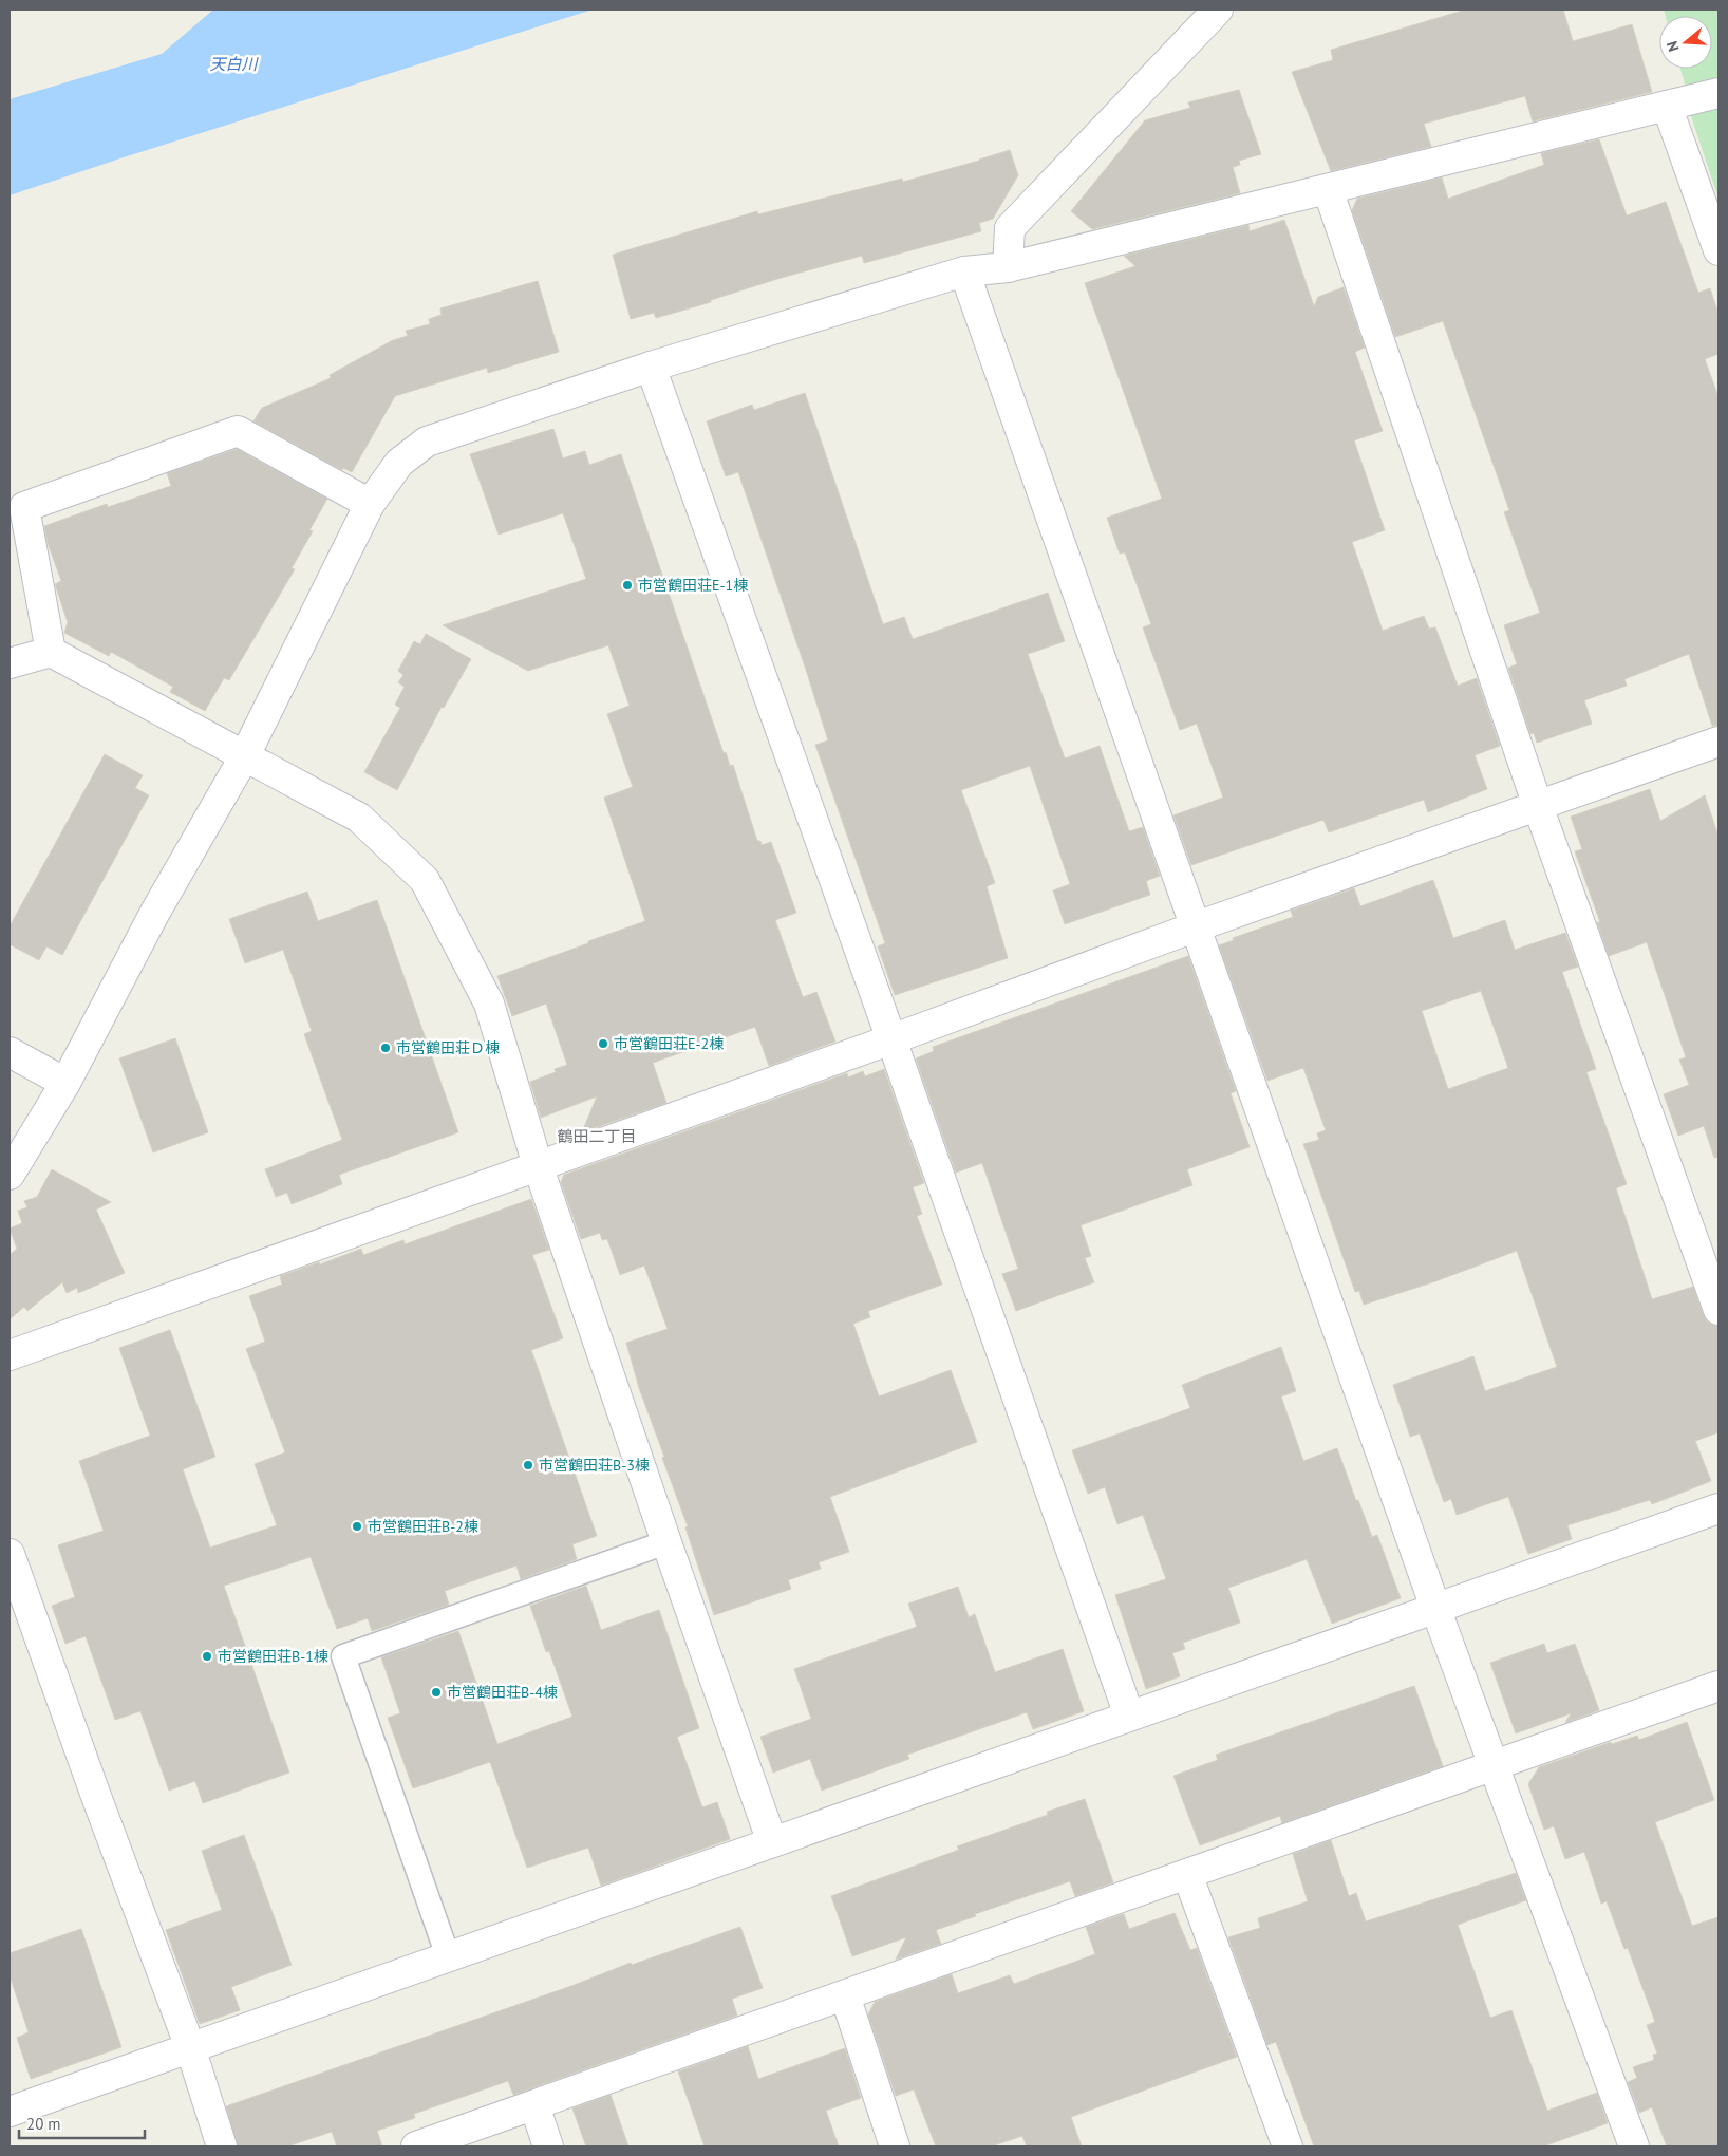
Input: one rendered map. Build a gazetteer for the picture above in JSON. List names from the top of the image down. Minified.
{"districts":["鶴田二丁目"],"water":["天白川"],"places":["市営鶴田荘E-1棟","市営鶴田荘E-2棟","市営鶴田荘Ｄ棟","市営鶴田荘B-3棟","市営鶴田荘B-2棟","市営鶴田荘B-1棟","市営鶴田荘B-4棟"],"scale_bar":"20 m","north":"left"}
